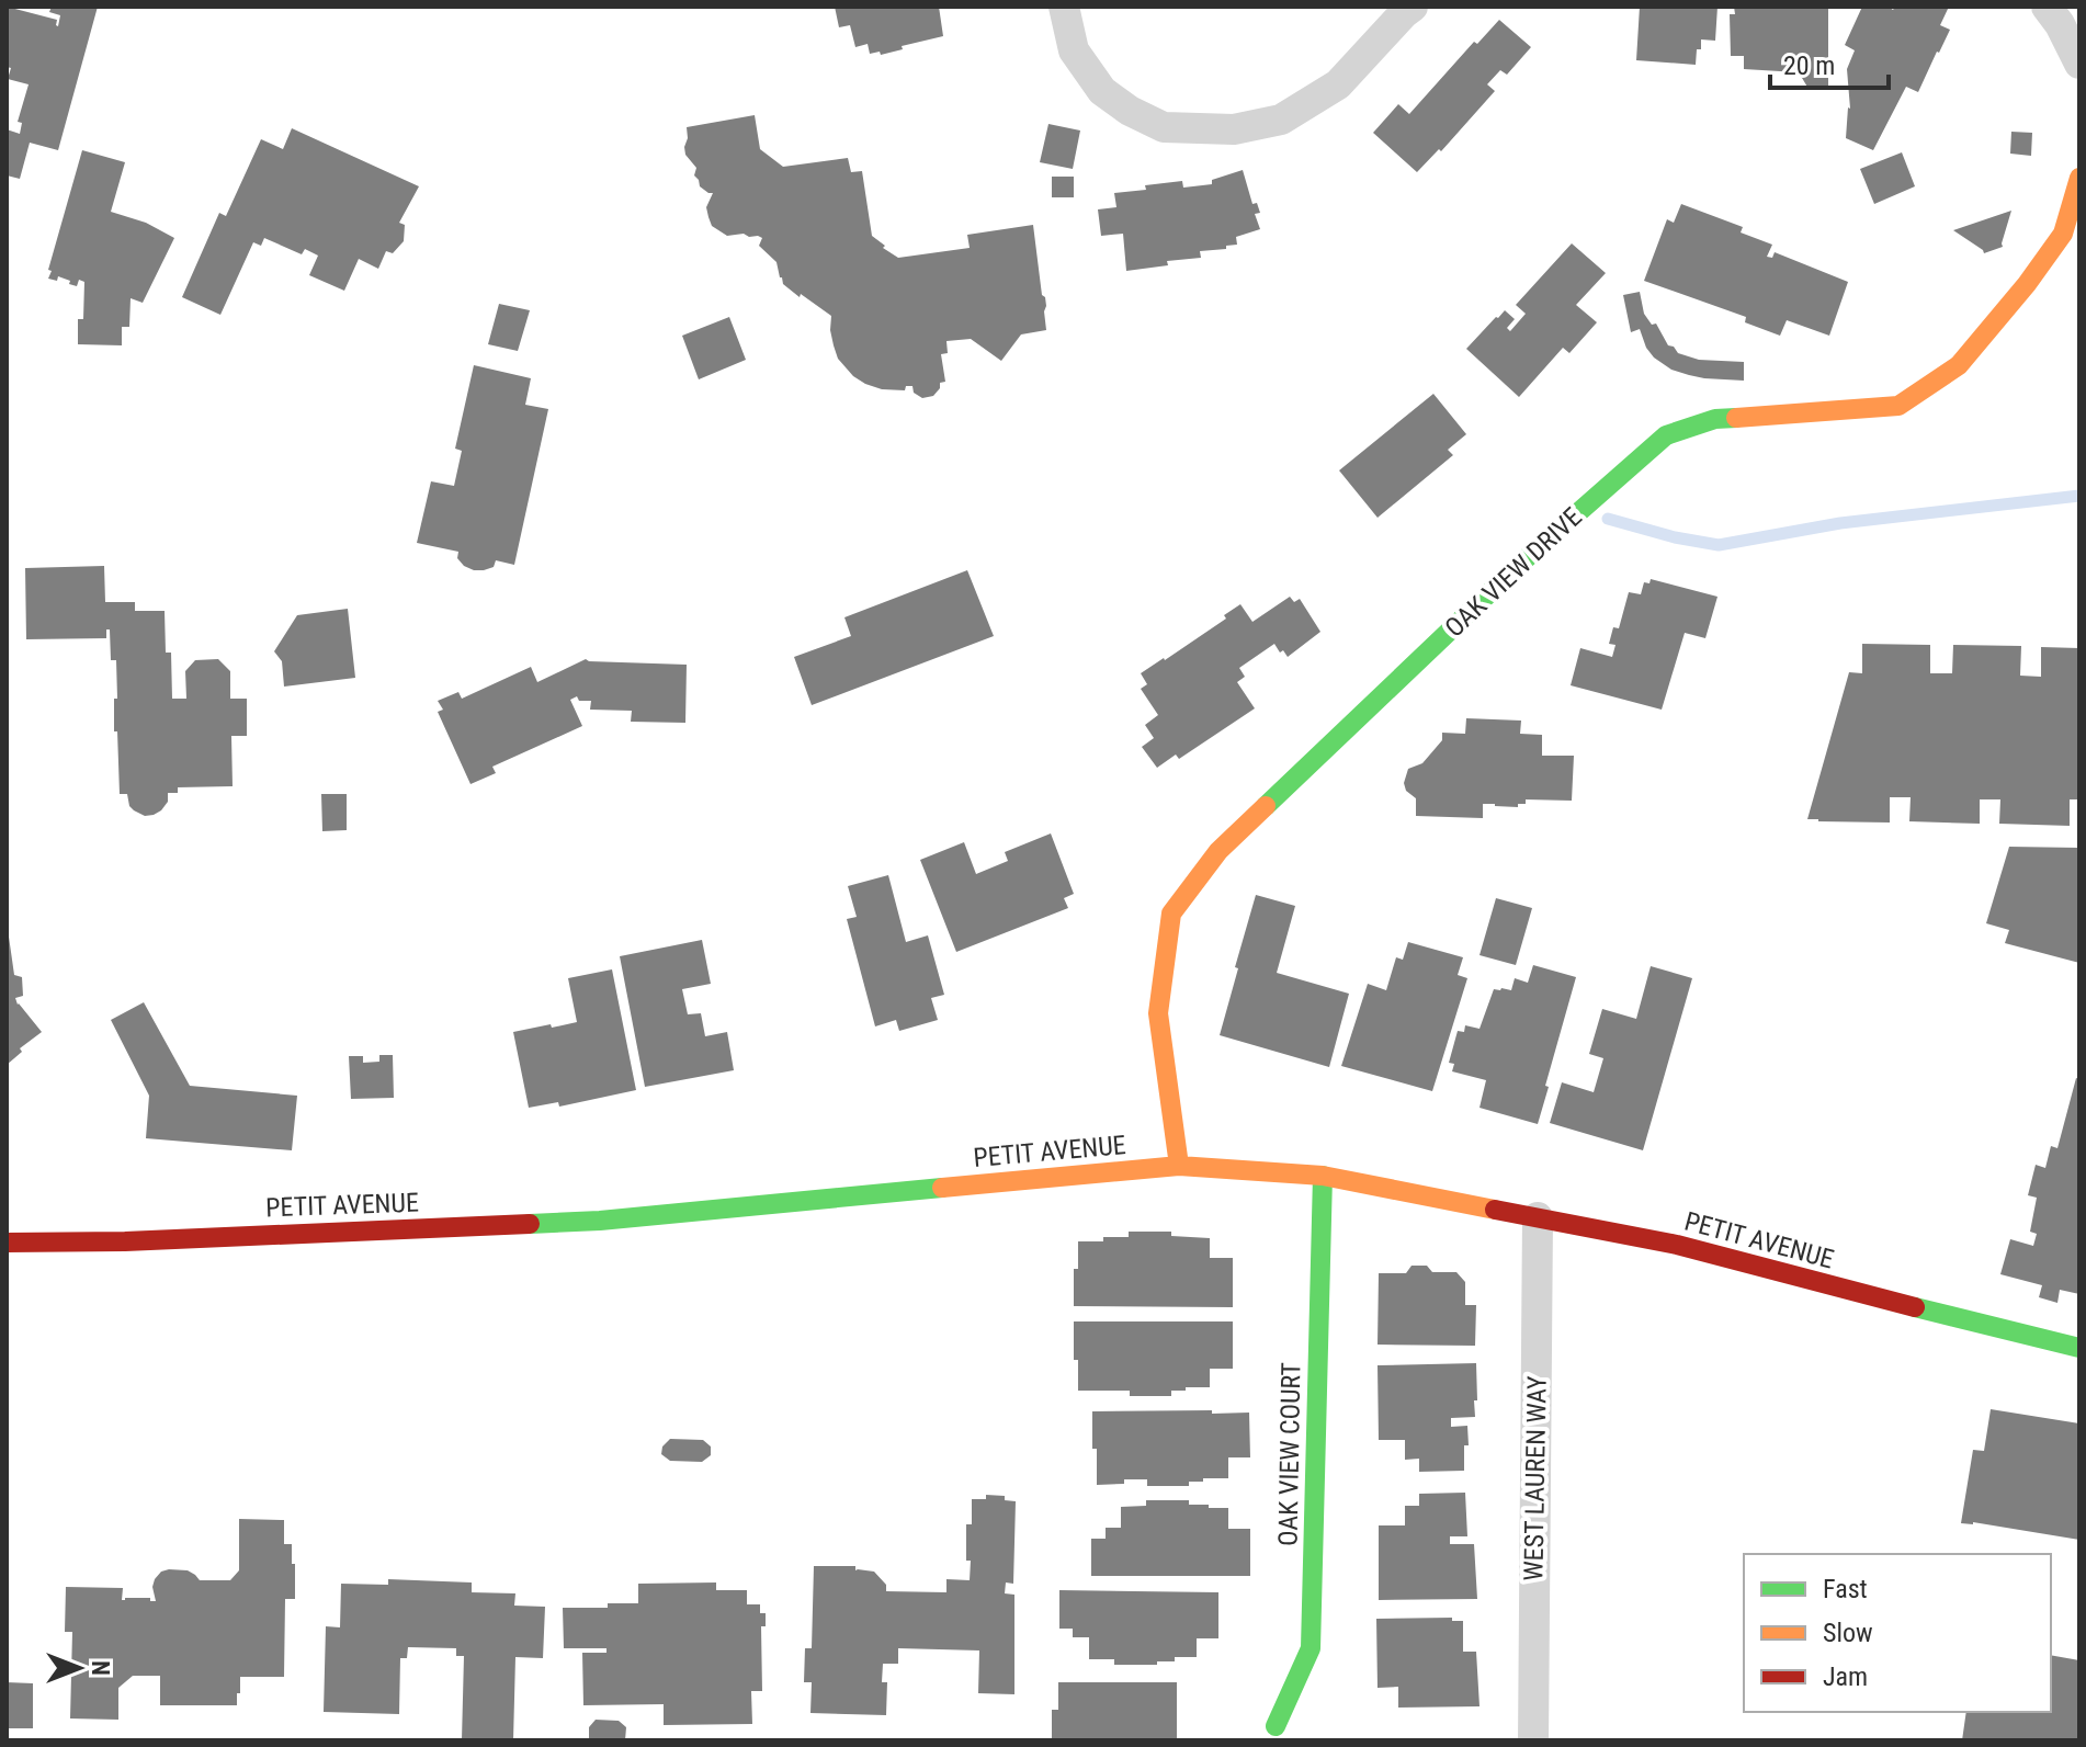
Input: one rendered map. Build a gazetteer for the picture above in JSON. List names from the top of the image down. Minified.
{"streets":{"street":["OAK VIEW DRIVE","PETIT AVENUE","OAK VIEW COURT","WEST LAUREN WAY"]},"crossings":[["OAK VIEW DRIVE","PETIT AVENUE"],["PETIT AVENUE","OAK VIEW COURT"],["PETIT AVENUE","WEST LAUREN WAY"]],"legend":["Fast","Slow","Jam"],"scale_bar":"20 m","north":"right"}
